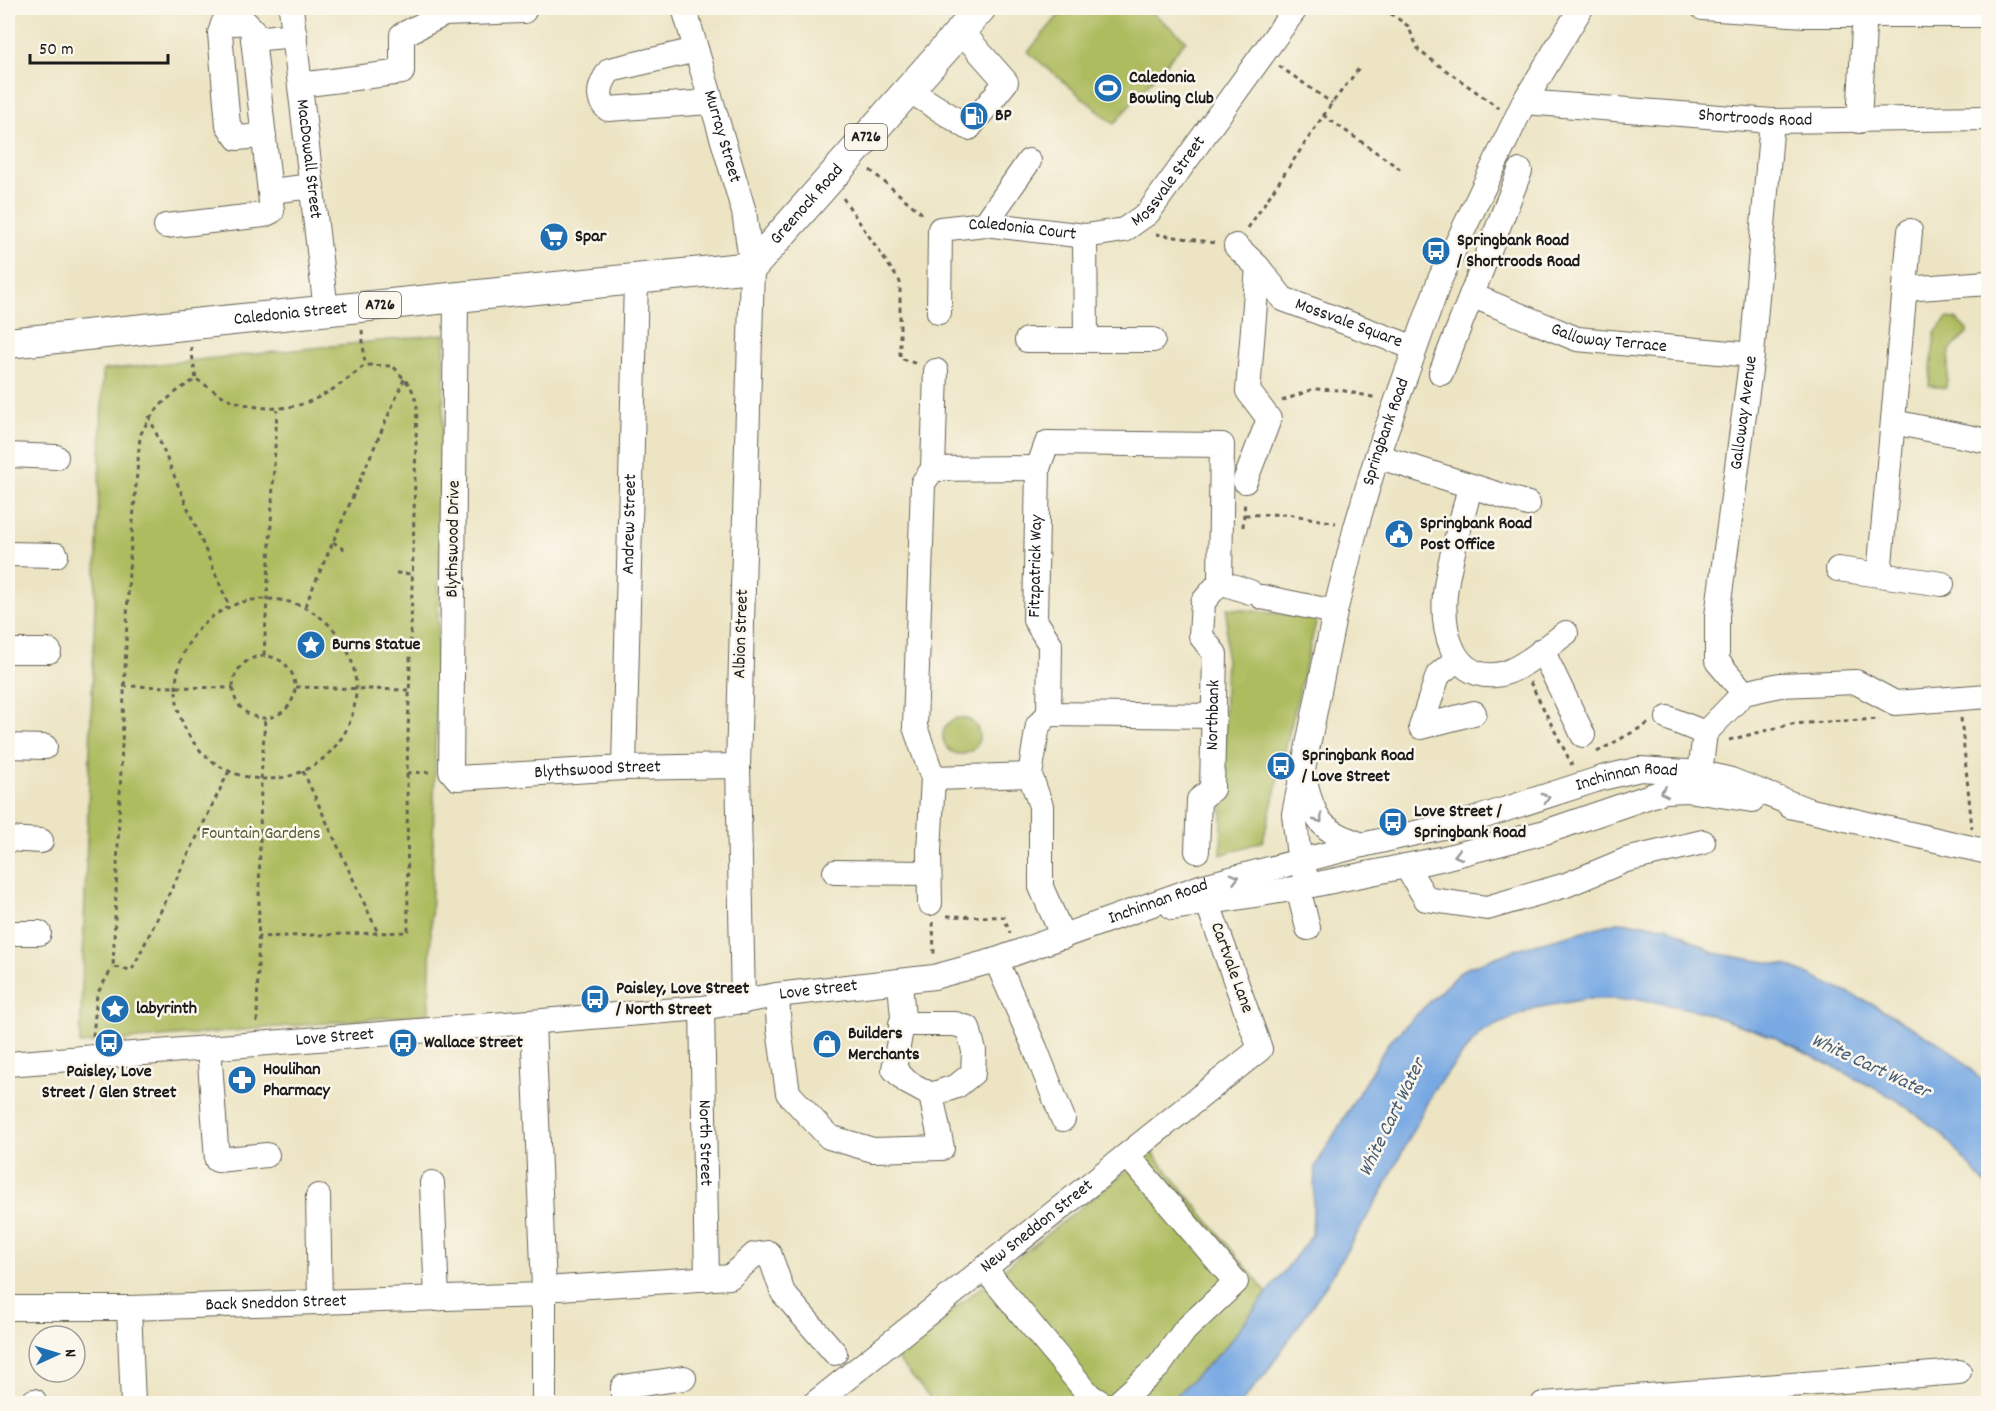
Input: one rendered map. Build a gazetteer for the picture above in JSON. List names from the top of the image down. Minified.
{"streets":{"main road":["A726","Greenock Road","Caledonia Street"],"street":["Shortroods Road","Murray Street","MacDowall Street","Mossvale Street","Caledonia Court","Mossvale Square","Galloway Terrace","Galloway Avenue","Springbank Road","Andrew Street","Blythswood Drive","Fitzpatrick Way","Albion Street","Northbank","Blythswood Street","Inchinnan Road","Cartvale Lane","Love Street","North Street","New Sneddon Street","Back Sneddon Street"]},"crossings":[["Shortroods Road","Galloway Avenue"],["Shortroods Road","Springbank Road"],["Murray Street","Greenock Road"],["Murray Street","Caledonia Street"],["Murray Street","Albion Street"],["MacDowall Street","Caledonia Street"],["Mossvale Street","Caledonia Court"],["Greenock Road","Caledonia Street"],["Greenock Road","Albion Street"],["Caledonia Street","Andrew Street"],["Caledonia Street","Blythswood Drive"],["Caledonia Street","Albion Street"],["Mossvale Square","Springbank Road"],["Galloway Terrace","Galloway Avenue"],["Springbank Road","Inchinnan Road"],["Andrew Street","Blythswood Street"],["Blythswood Drive","Blythswood Street"],["Fitzpatrick Way","Love Street"],["Albion Street","Blythswood Street"],["Albion Street","Love Street"],["Inchinnan Road","Cartvale Lane"],["Inchinnan Road","Love Street"],["Cartvale Lane","New Sneddon Street"],["Love Street","North Street"],["North Street","Back Sneddon Street"]],"water":["White Cart Water"],"parks":["Fountain Gardens"],"places":{"sports":["Caledonia Bowling Club"],"fuel station":["BP"],"supermarket":["Spar"],"bus stop":["Springbank Road / Shortroods Road","Springbank Road / Love Street","Love Street / Springbank Road","Paisley, Love Street / North Street","Paisley, Love Street / Glen Street","Wallace Street"],"public building":["Springbank Road Post Office"],"place":["Burns Statue","labyrinth"],"shop":["Builders Merchants"],"pharmacy":["Houlihan Pharmacy"]},"scale_bar":"50 m","north":"right"}
